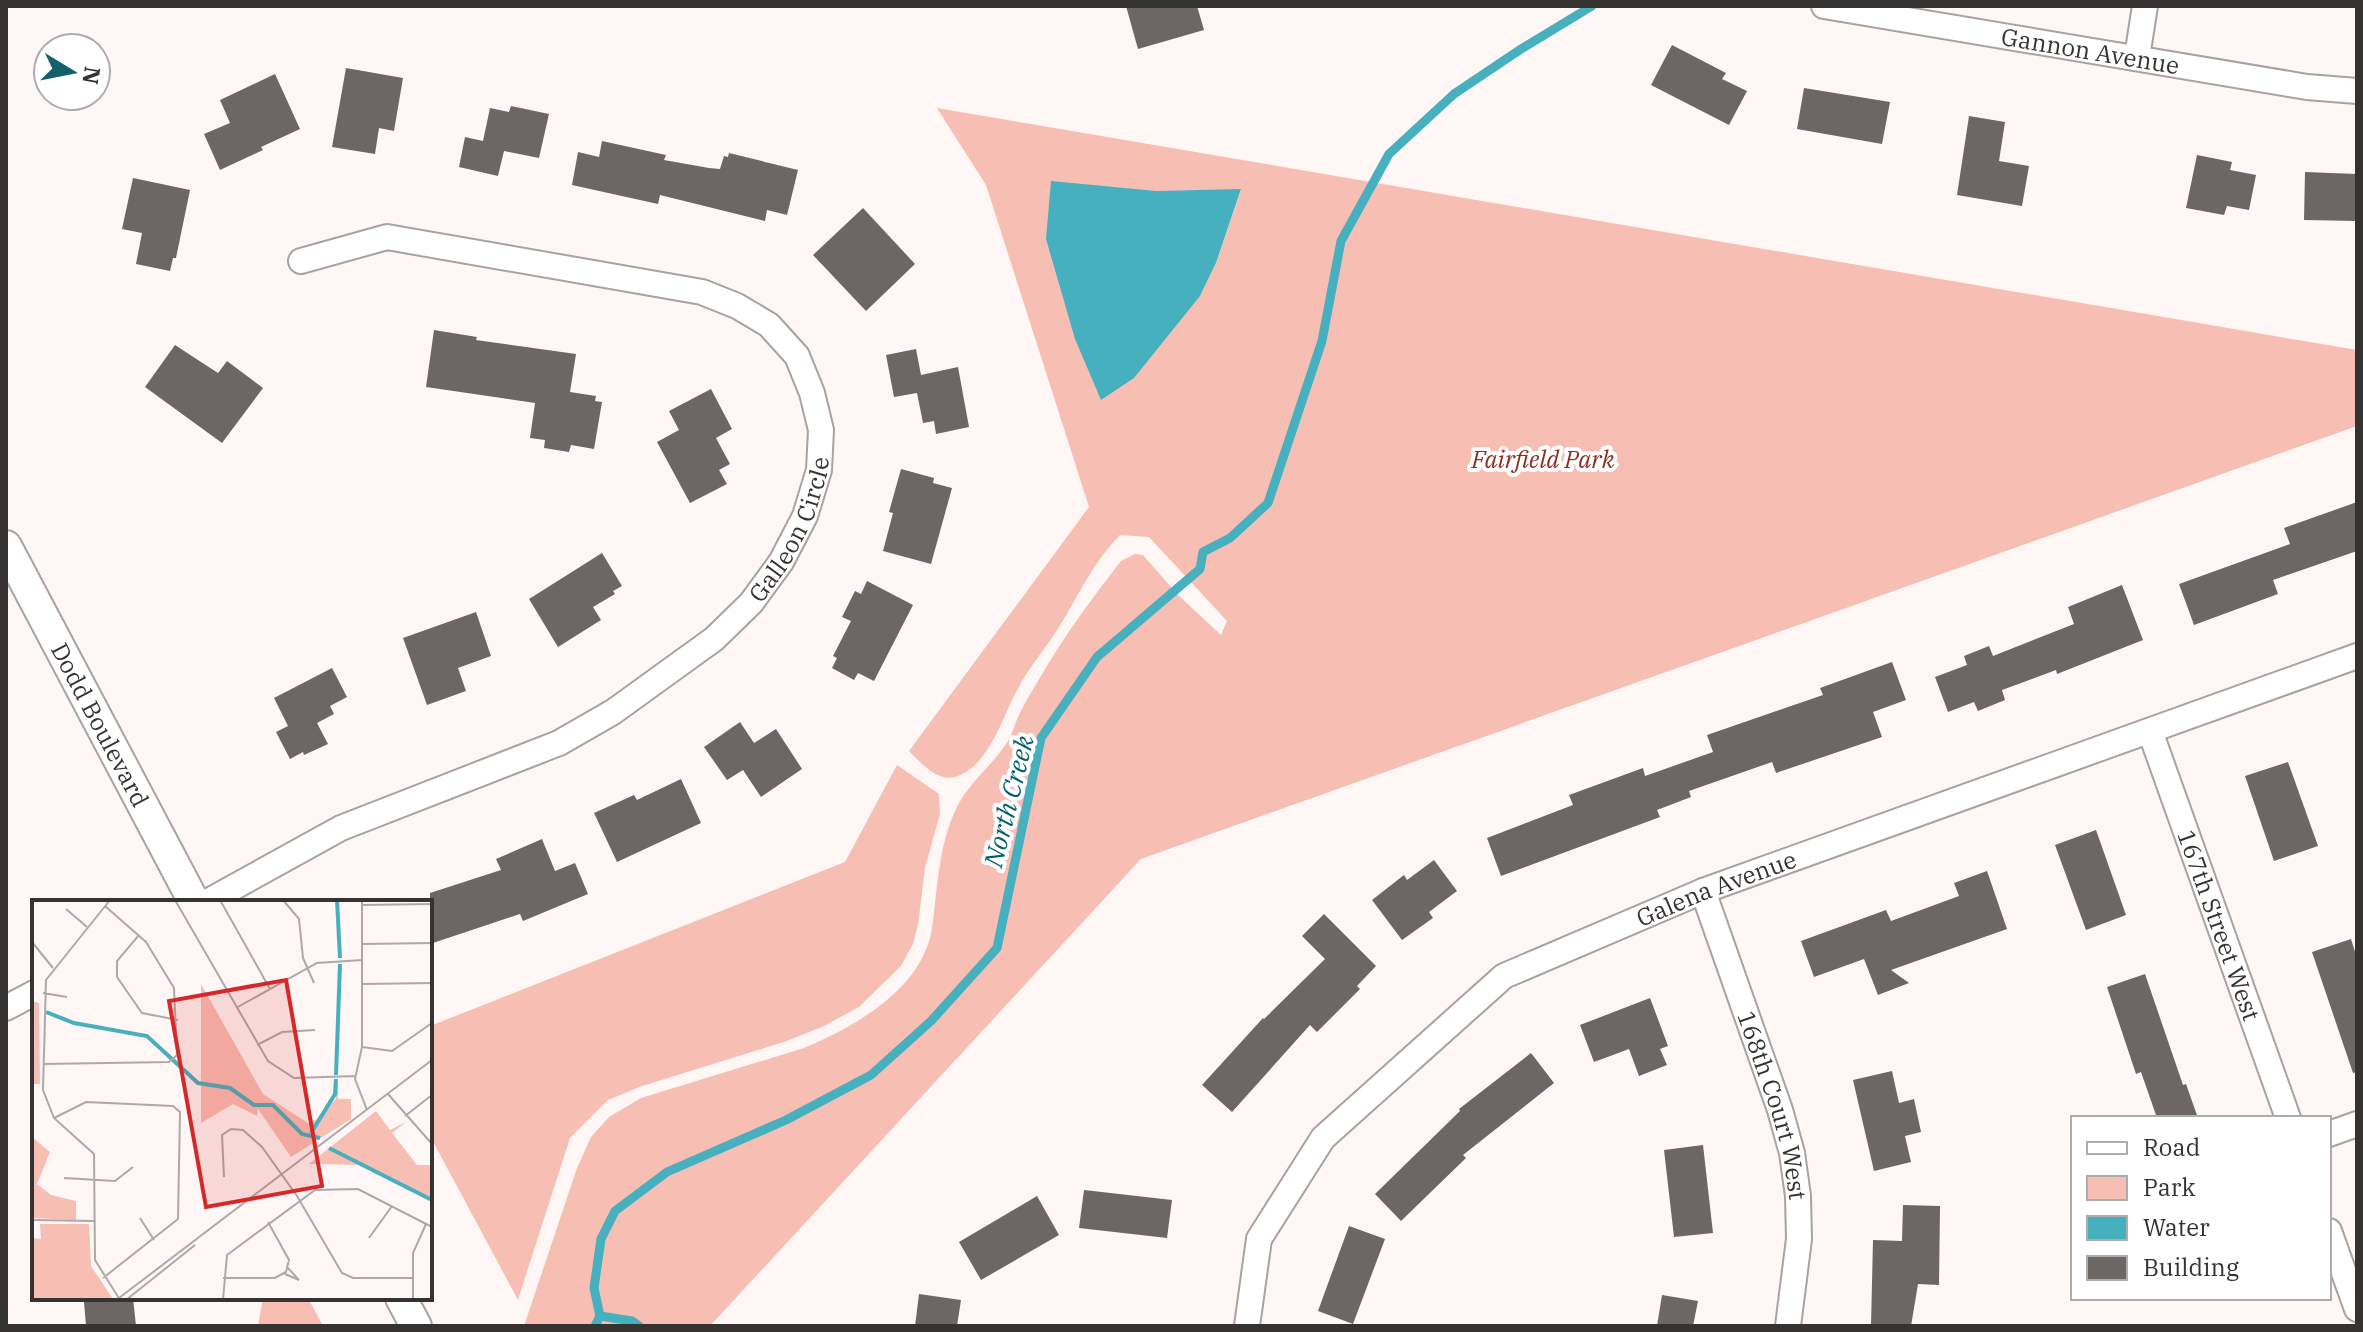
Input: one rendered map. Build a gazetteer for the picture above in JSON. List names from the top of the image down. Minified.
{"streets":{"street":["Gannon Avenue","Galleon Circle","Dodd Boulevard","Galena Avenue","167th Street West","168th Court West"]},"crossings":[["Galena Avenue","167th Street West"],["Galena Avenue","168th Court West"]],"water":["North Creek"],"parks":["Fairfield Park"],"legend":["Road","Park","Water","Building"],"north":"right"}
